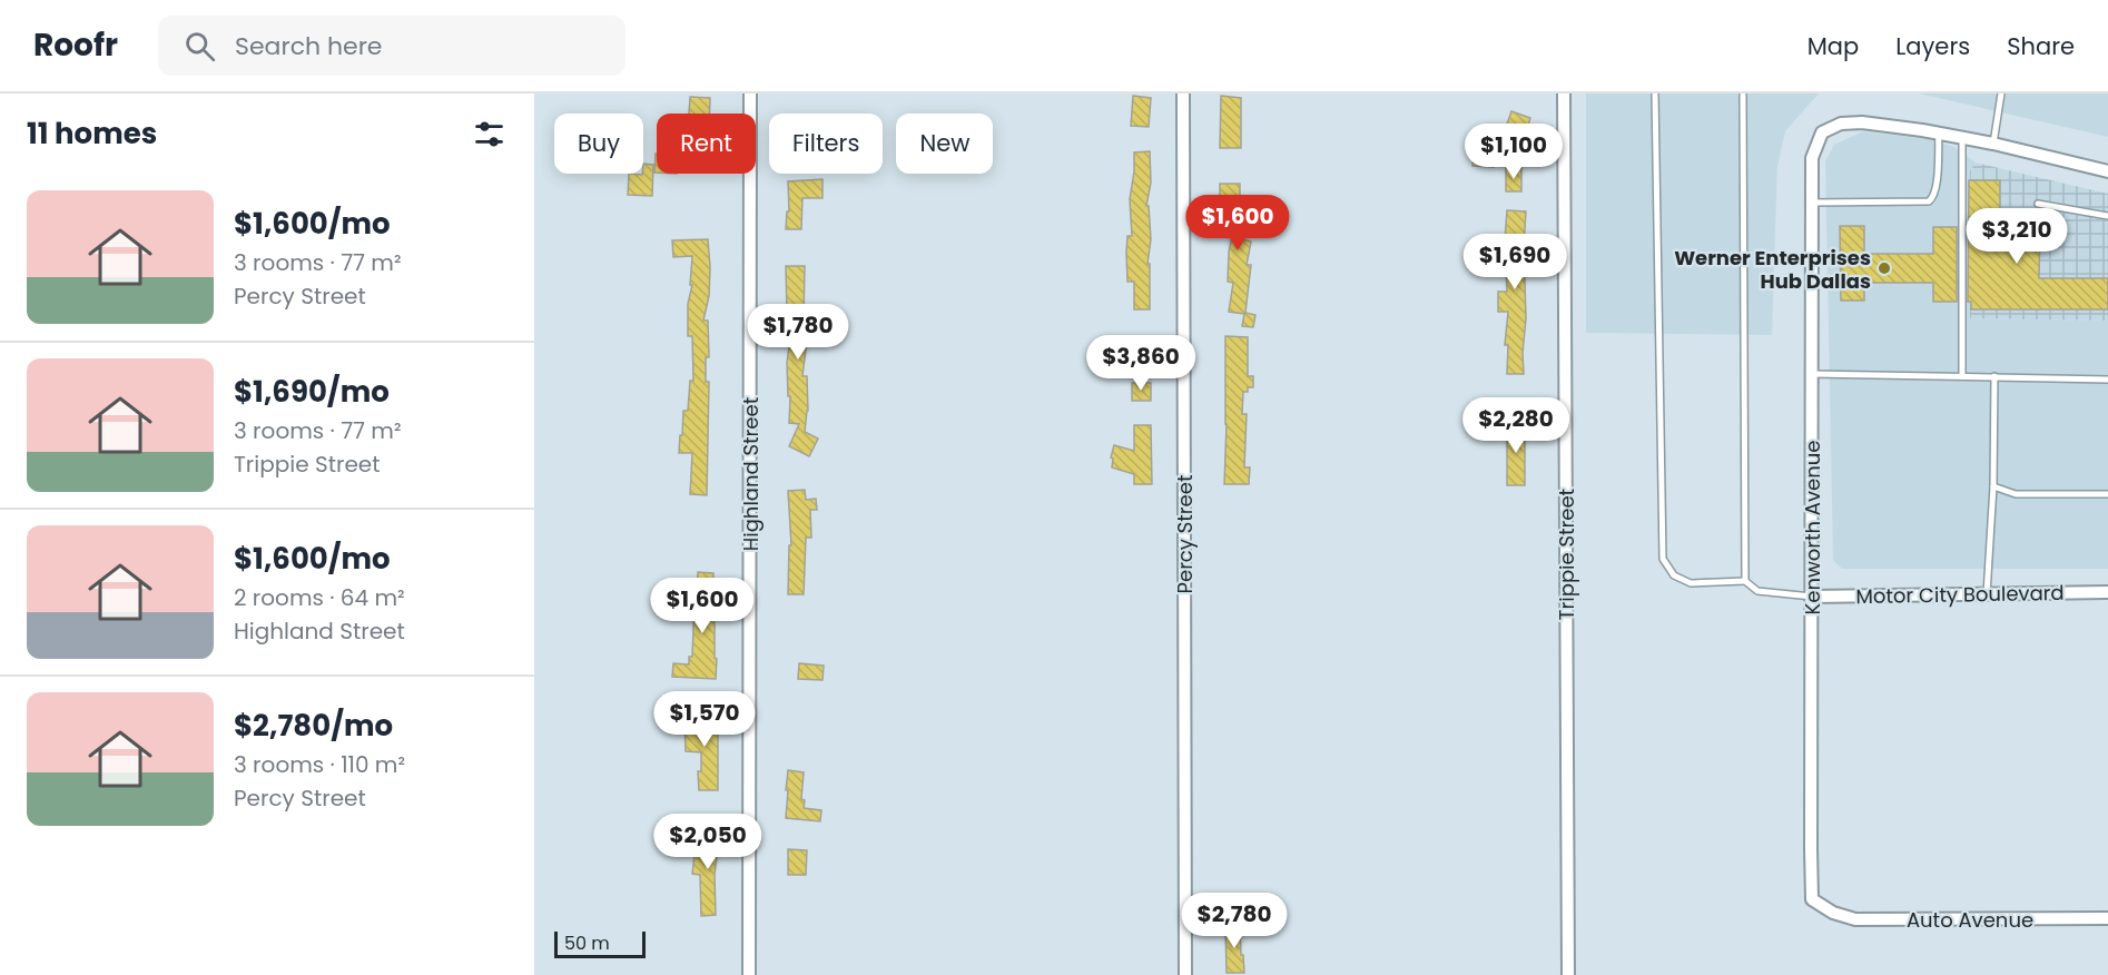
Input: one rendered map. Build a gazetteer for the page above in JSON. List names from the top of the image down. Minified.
{"streets":{"street":["Highland Street","Kenworth Avenue","Percy Street","Trippie Street","Motor City Boulevard","Auto Avenue"]},"crossings":[["Kenworth Avenue","Motor City Boulevard"],["Kenworth Avenue","Auto Avenue"]],"places":["Werner Enterprises Hub Dallas"],"scale_bar":"50 m","page":{"header":"Roofr","search":"Search here","nav":["Map","Layers","Share"],"heading":"11 homes","chip":["Buy","Rent","Filters","New"],"price":["$1,100","$1,600","$3,210","$1,690","$1,780","$3,860","$2,280","$1,600","$1,570","$2,050","$2,780"],"list":[{"name":"$1,600/mo","note":"3 rooms · 77 m² · Percy Street"},{"name":"$1,690/mo","note":"3 rooms · 77 m² · Trippie Street"},{"name":"$1,600/mo","note":"2 rooms · 64 m² · Highland Street"},{"name":"$2,780/mo","note":"3 rooms · 110 m² · Percy Street"}],"scale":"50 m"}}
